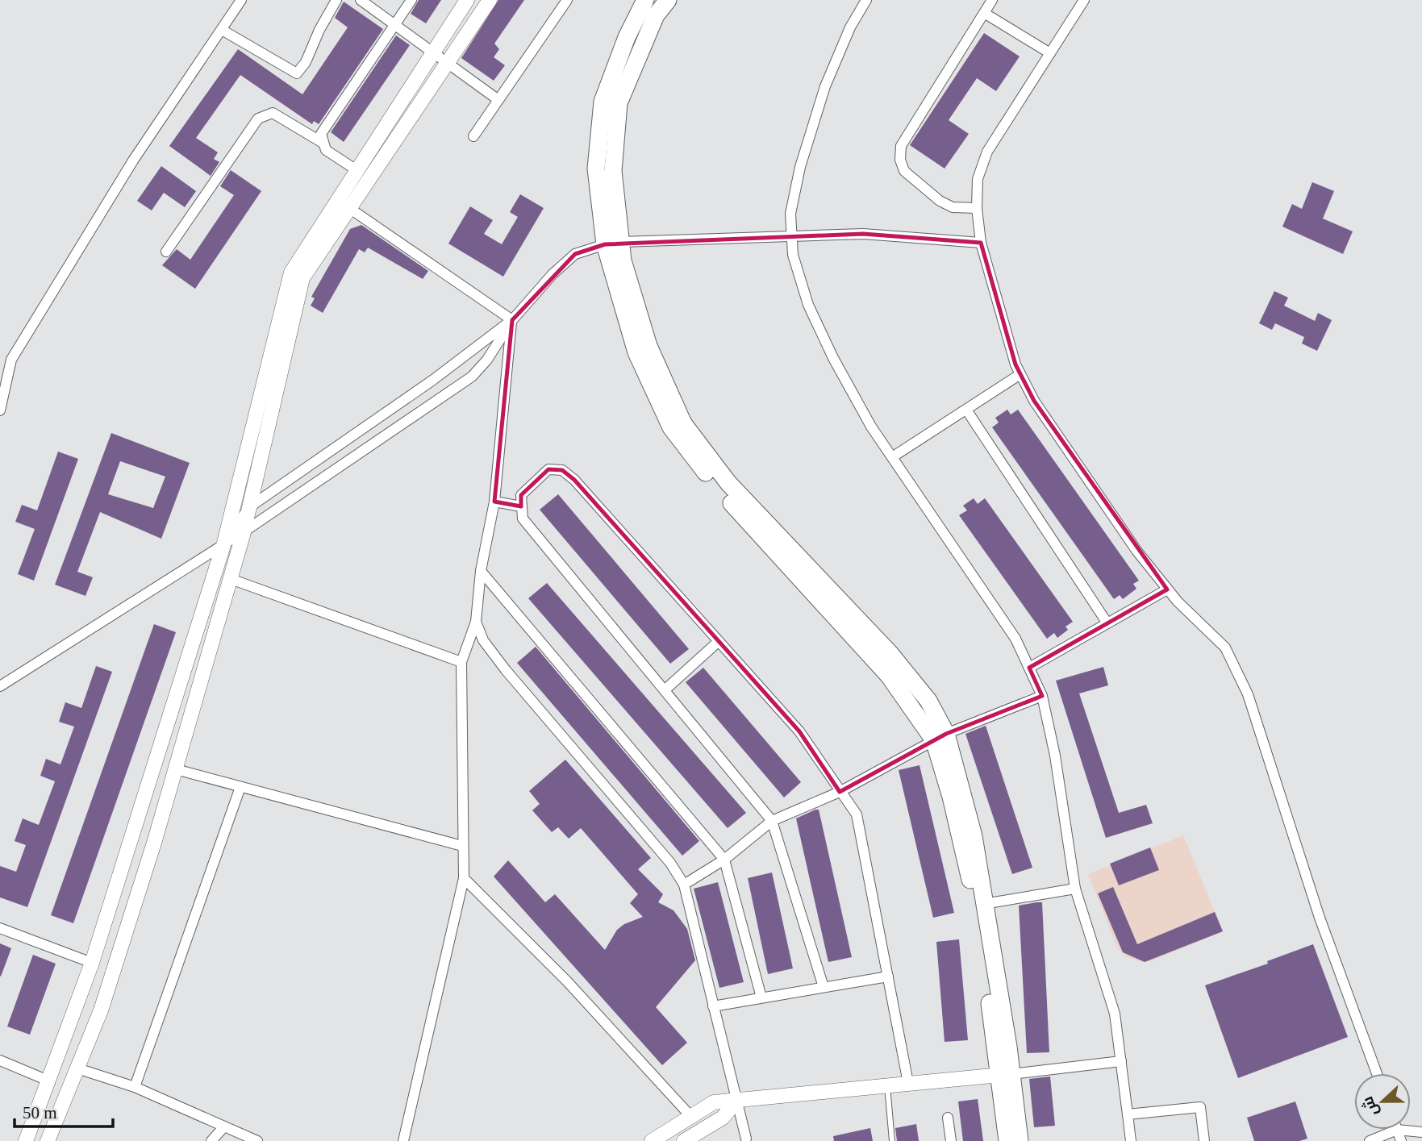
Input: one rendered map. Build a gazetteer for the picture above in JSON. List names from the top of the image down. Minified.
{"scale_bar":"50 m","north":"left"}
